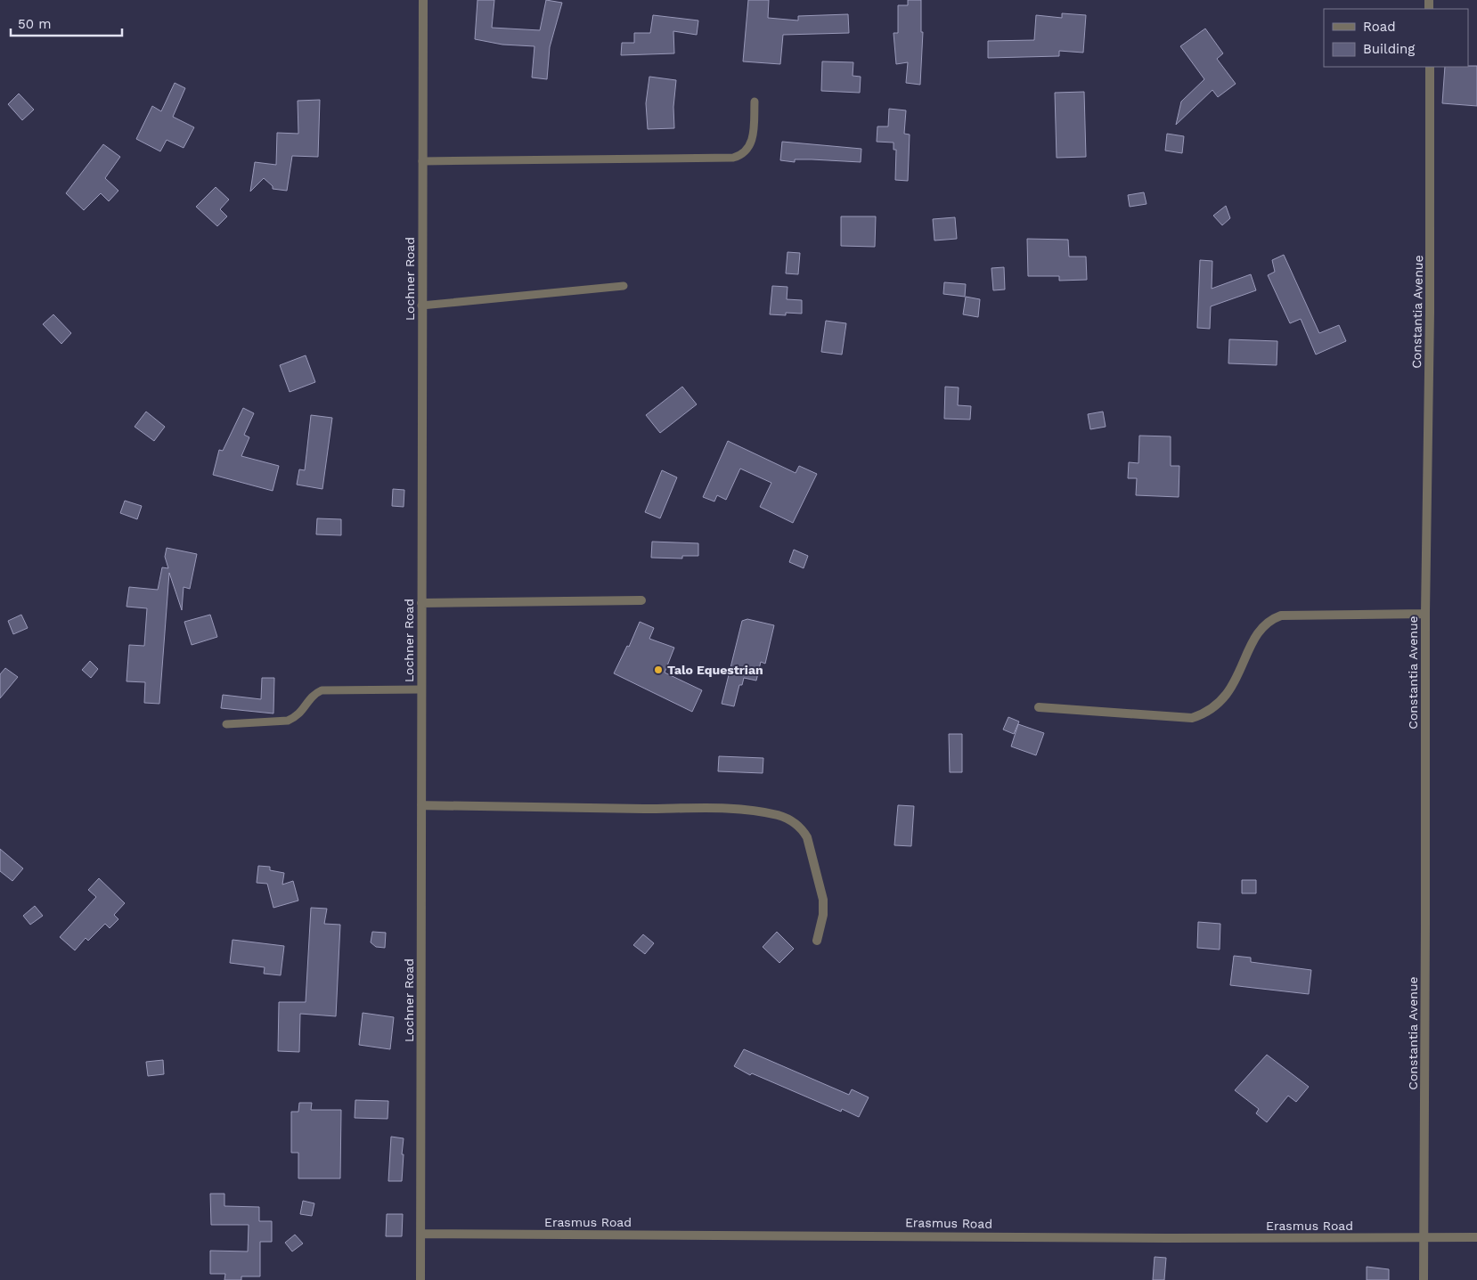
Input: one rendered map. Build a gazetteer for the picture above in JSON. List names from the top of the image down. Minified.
{"streets":{"street":["Lochner Road","Constantia Avenue","Erasmus Road"]},"crossings":[["Lochner Road","Erasmus Road"],["Constantia Avenue","Erasmus Road"]],"places":["Talo Equestrian"],"legend":["Road","Building"],"scale_bar":"50 m"}
